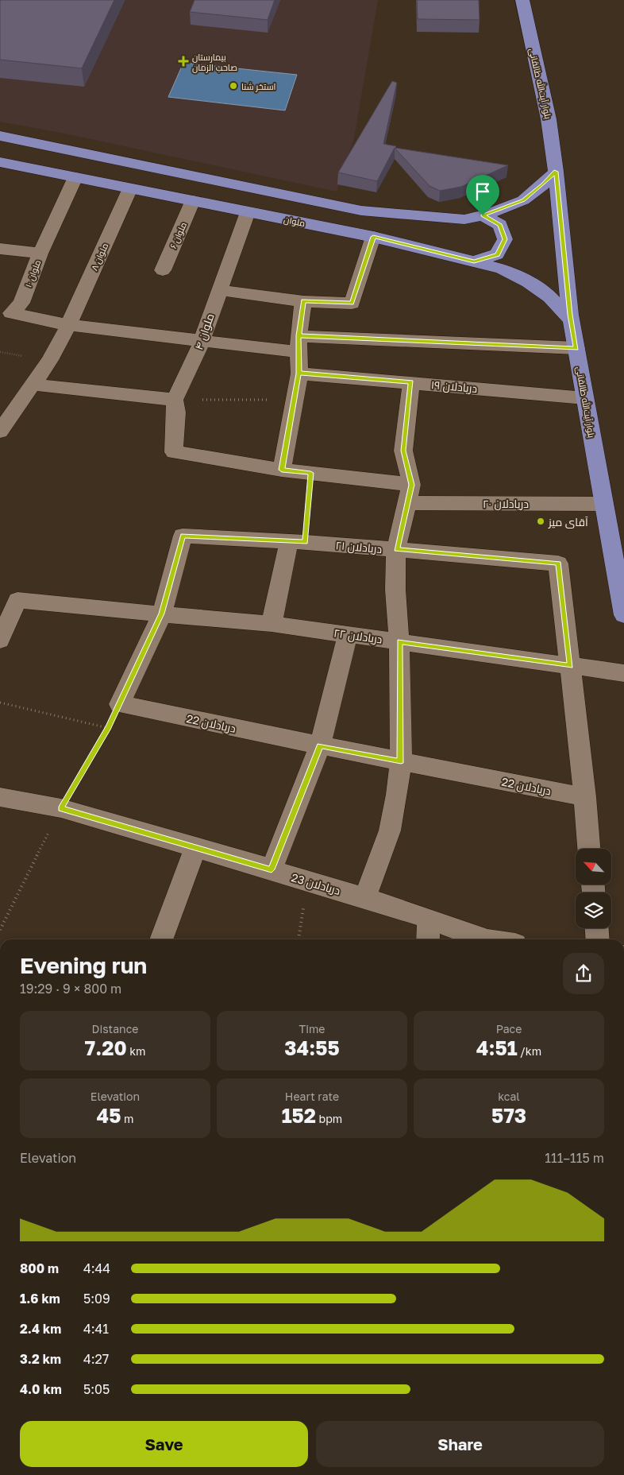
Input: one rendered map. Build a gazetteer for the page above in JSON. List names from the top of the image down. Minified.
{"streets":{"main road":["بلوار آیت‌الله طالقانی","ملوان"],"street":["ملوان ۶","ملوان ۸","ملوان ۱۰","ملوان ۴","دریادلان ۱۹","دریادلان ۲۰","دریادلان ۲۱","دریادلان ۲۲","دریادلان 22","دریادلان 23"]},"crossings":[["بلوار آیت‌الله طالقانی","ملوان"],["بلوار آیت‌الله طالقانی","دریادلان ۱۹"],["بلوار آیت‌الله طالقانی","دریادلان ۲۰"],["ملوان","ملوان ۶"],["ملوان","ملوان ۸"],["ملوان","ملوان ۱۰"],["ملوان","ملوان ۴"],["ملوان ۸","ملوان ۱۰"],["ملوان ۴","دریادلان ۲۰"],["دریادلان ۲۱","دریادلان ۲۲"]],"places":{"health":["بیمارستان صاحب الزمان"],"other":["استخر شنا","آقای میز"]},"north":"top left","page":{"heading":["Evening run","19:29 · 9 × 800 m"],"stats":[["Distance","7.20 km"],["Time","34:55"],["Pace","4:51 /km"],["Elevation","45 m"],["Heart rate","152 bpm"],["kcal","573"]],"chart":["Elevation","111–115 m"],"list":[{"name":"800 m","note":"4:44"},{"name":"1.6 km","note":"5:09"},{"name":"2.4 km","note":"4:41"},{"name":"3.2 km","note":"4:27"},{"name":"4.0 km","note":"5:05"}],"buttons":["Save","Share"]}}
